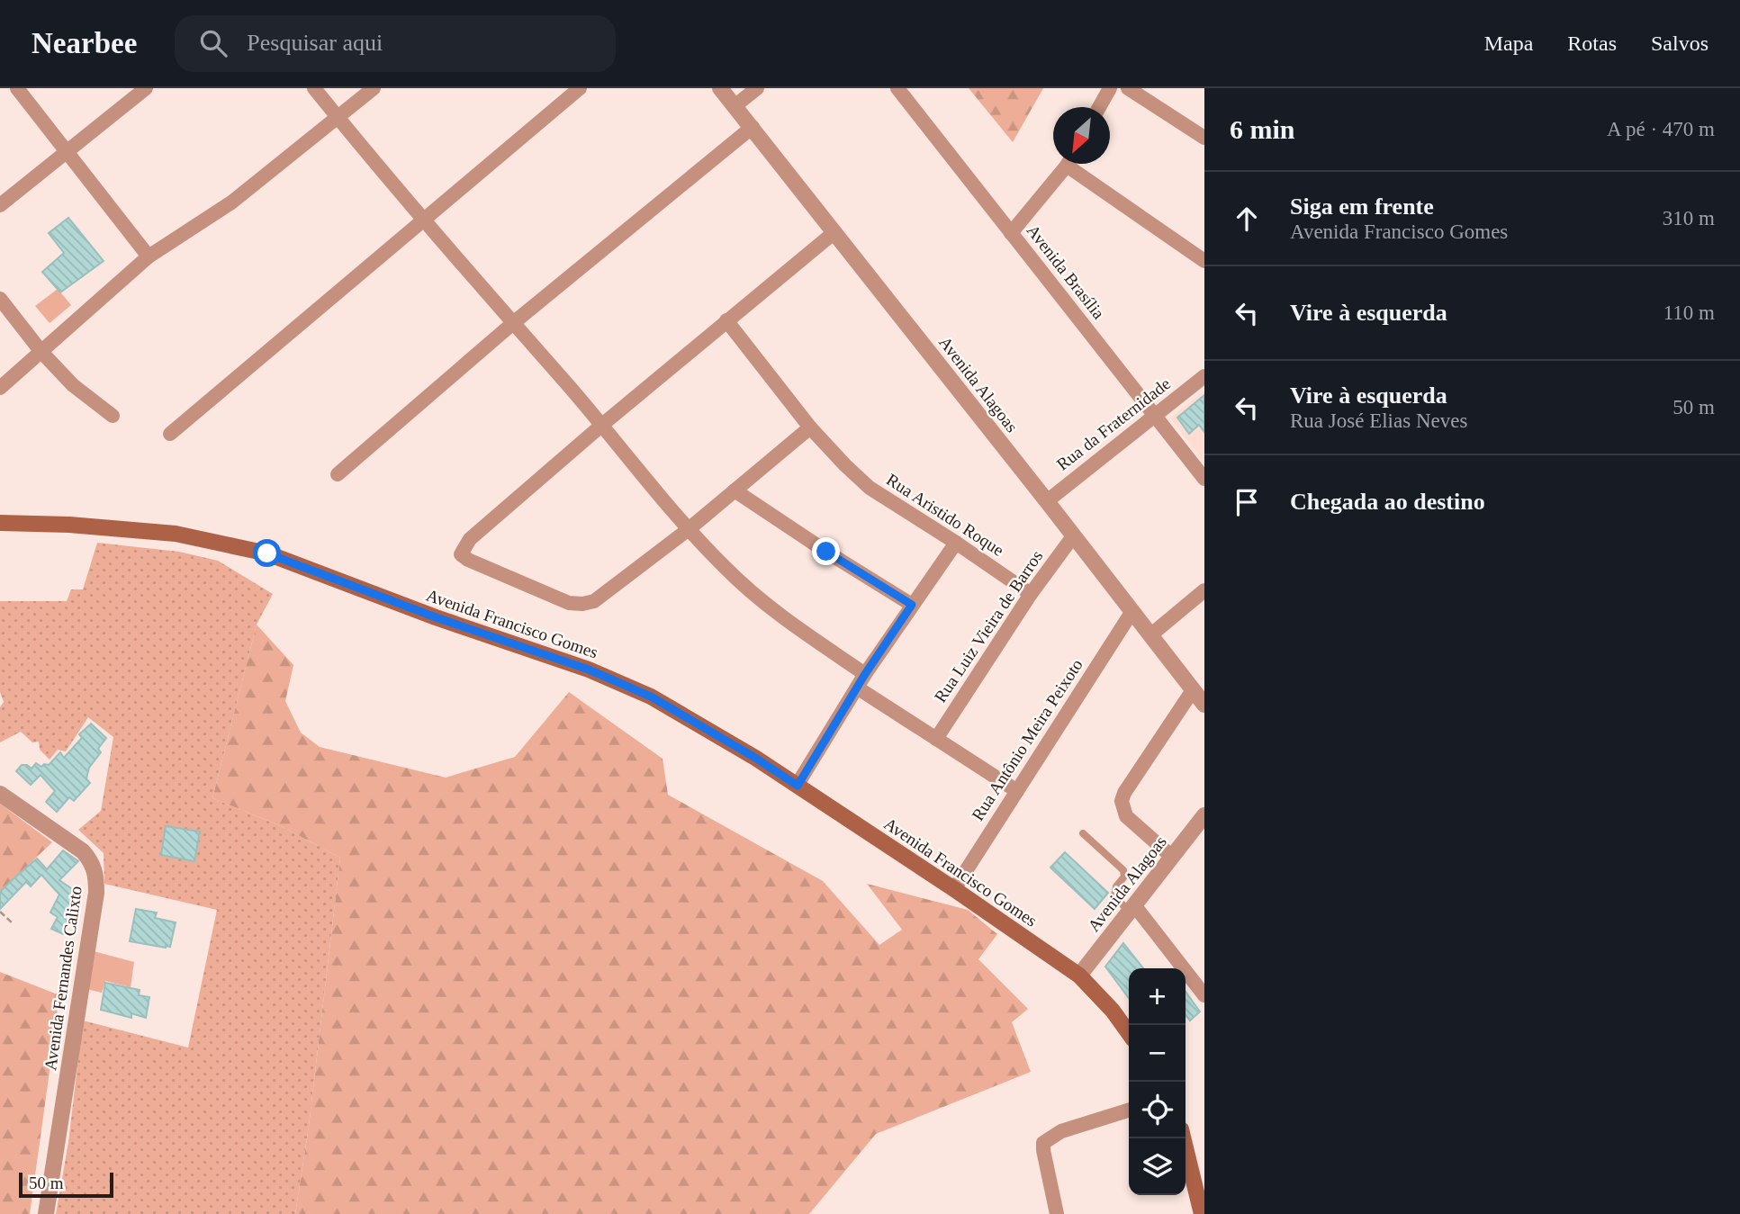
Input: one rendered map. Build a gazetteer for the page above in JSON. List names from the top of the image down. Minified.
{"streets":{"main road":["Avenida Francisco Gomes"],"street":["Avenida Brasília","Avenida Alagoas","Rua da Fraternidade","Rua Aristido Roque","Rua Luiz Vieira de Barros","Rua Antônio Meira Peixoto","Avenida Fernandes Calixto"]},"crossings":[["Avenida Brasília","Rua da Fraternidade"],["Avenida Alagoas","Rua da Fraternidade"],["Avenida Alagoas","Avenida Francisco Gomes"],["Avenida Alagoas","Rua Luiz Vieira de Barros"],["Avenida Alagoas","Rua Antônio Meira Peixoto"],["Rua Aristido Roque","Rua Luiz Vieira de Barros"],["Avenida Francisco Gomes","Rua Antônio Meira Peixoto"]],"scale_bar":"50 m","north":"bottom left","page":{"header":"Nearbee","search":"Pesquisar aqui","nav":["Mapa","Rotas","Salvos"],"heading":["6 min","A pé · 470 m"],"list":[["Siga em frente","Avenida Francisco Gomes","310 m"],["Vire à esquerda","110 m"],["Vire à esquerda","Rua José Elias Neves","50 m"],"Chegada ao destino"],"map_buttons":["+","−"],"scale":"50 m"}}
